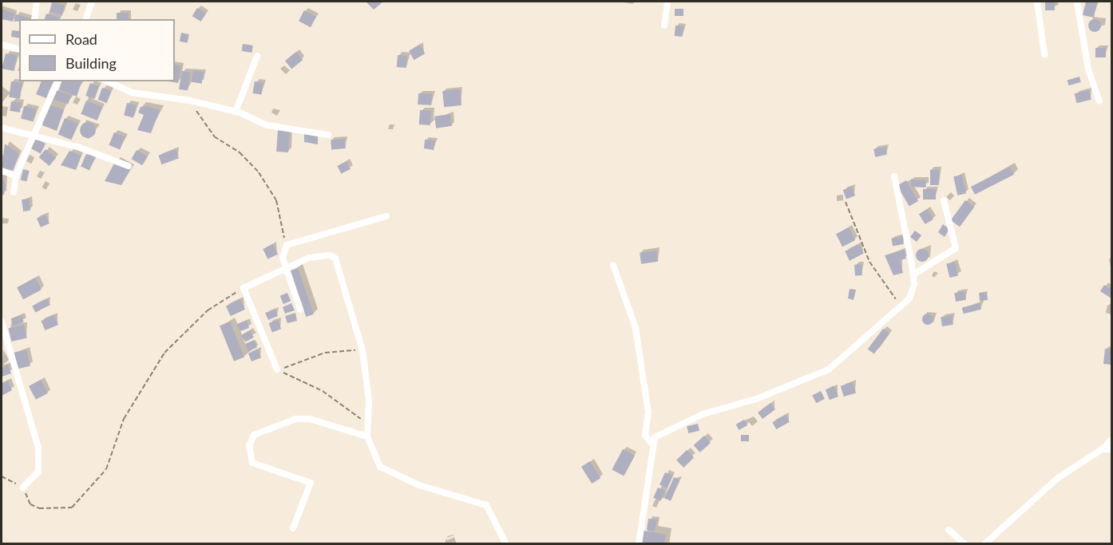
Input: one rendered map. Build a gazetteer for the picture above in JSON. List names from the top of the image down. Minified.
{"legend":["Road","Building"]}
